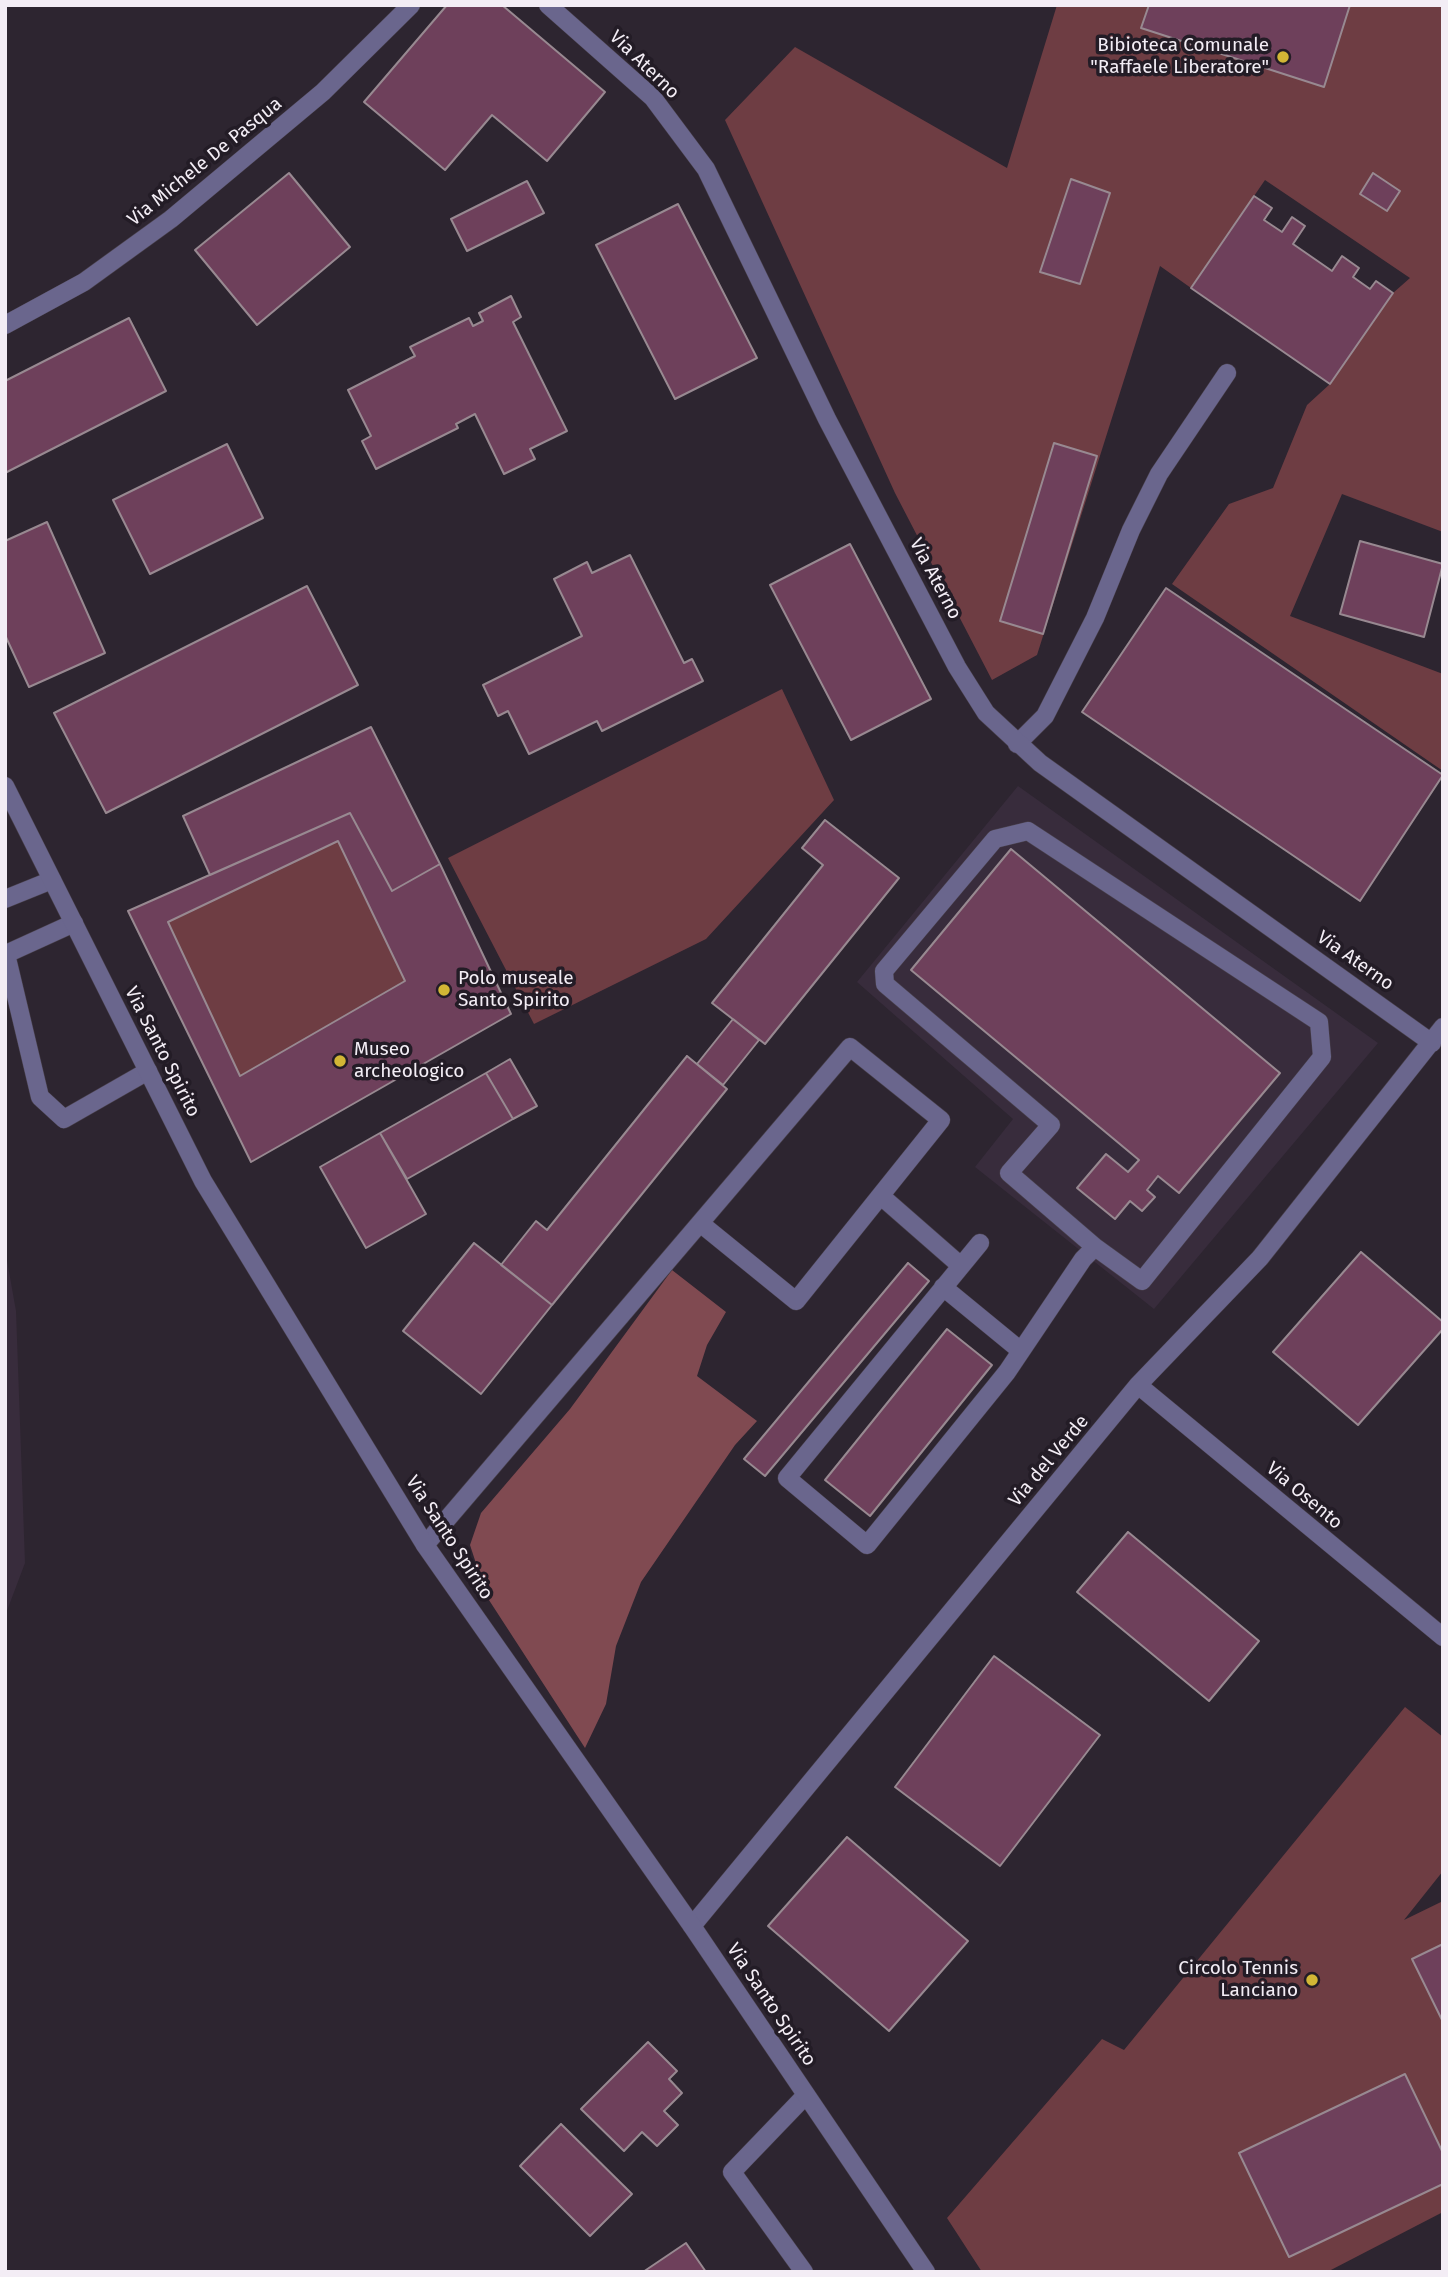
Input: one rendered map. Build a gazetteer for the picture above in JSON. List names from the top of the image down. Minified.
{"streets":{"street":["Via Aterno","Via Michele De Pasqua","Via Santo Spirito","Via del Verde","Via Osento"]},"crossings":[["Via Aterno","Via del Verde"],["Via Santo Spirito","Via del Verde"],["Via del Verde","Via Osento"]],"places":["Bibioteca Comunale \"Raffaele Liberatore\"","Polo museale Santo Spirito","Museo archeologico","Circolo Tennis Lanciano"]}
